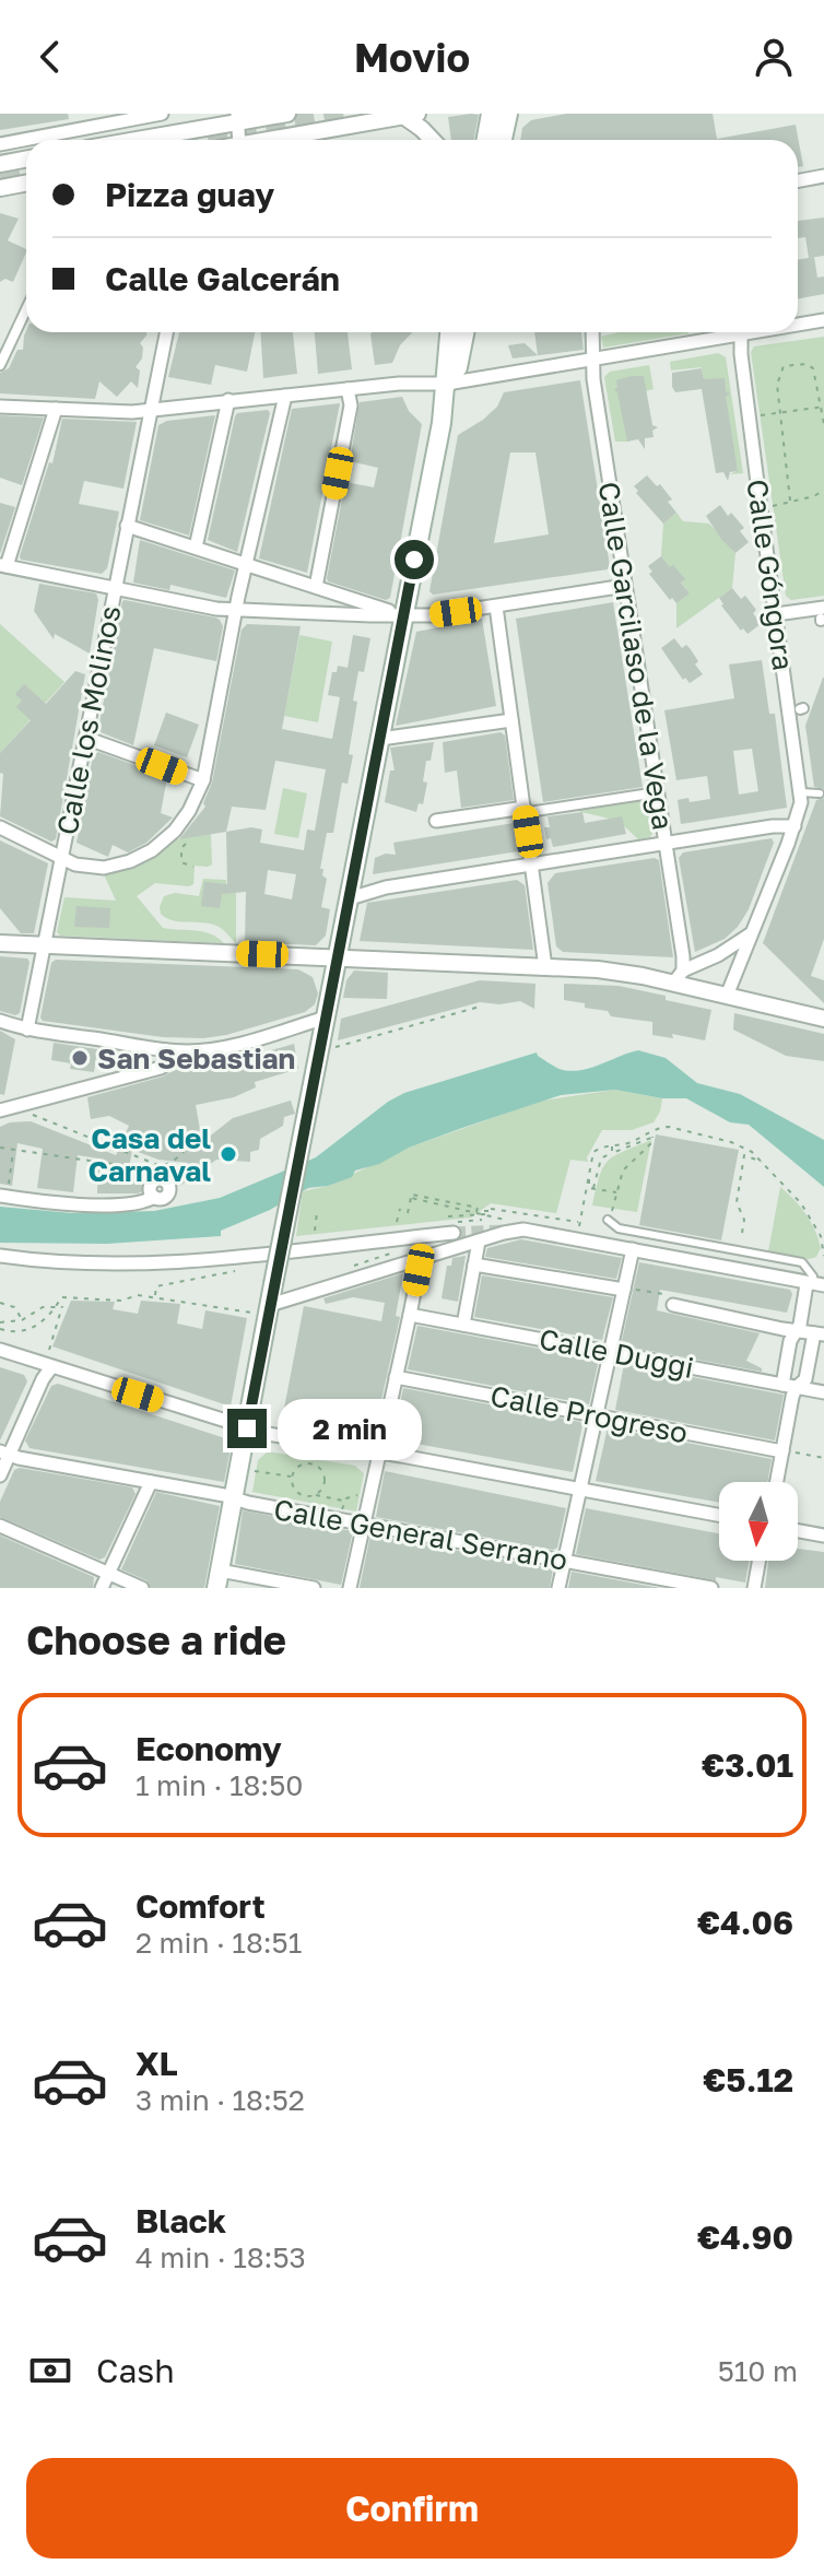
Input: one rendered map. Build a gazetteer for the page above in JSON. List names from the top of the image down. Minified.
{"streets":{"street":["Calle Góngora","Calle Garcilaso de la Vega","Calle los Molinos","Calle Duggi","Calle Progreso","Calle General Serrano"]},"places":["San Sebastian","Casa del Carnaval"],"north":"bottom","page":{"header":"Movio","banner":["Pizza guay","Calle Galcerán"],"bubble":"2 min","heading":"Choose a ride","list":[{"name":"Economy","note":"1 min · 18:50","value":"€3.01"},{"name":"Comfort","note":"2 min · 18:51","value":"€4.06"},{"name":"XL","note":"3 min · 18:52","value":"€5.12"},{"name":"Black","note":"4 min · 18:53","value":"€4.90"}],"pay":["Cash","510 m"],"buttons":"Confirm"}}
